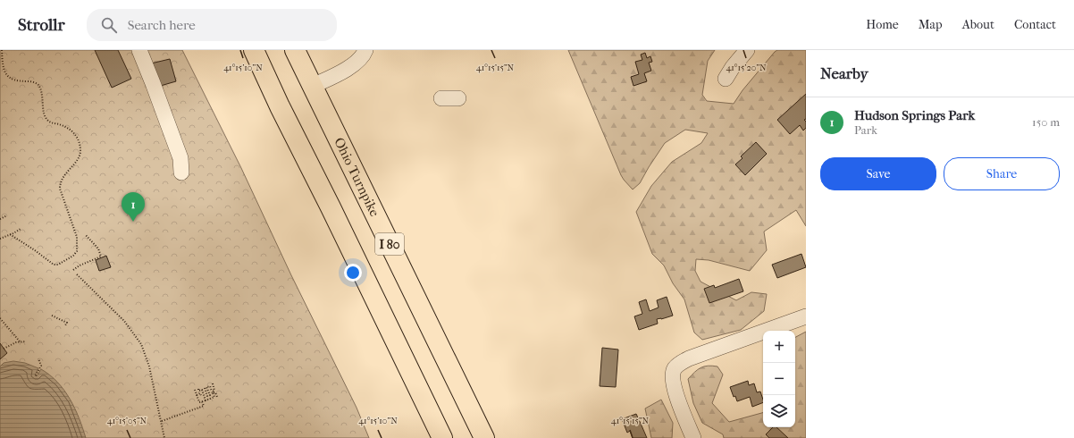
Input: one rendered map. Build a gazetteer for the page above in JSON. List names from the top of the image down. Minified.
{"streets":{"highway":["Ohio Turnpike","I 80"]},"page":{"header":"Strollr","search":"Search here","nav":["Home","Map","About","Contact"],"heading":"Nearby","list":[{"mark":"1","name":"Hudson Springs Park","note":"Park","value":"150 m"}],"buttons":["Save","Share"],"pins":"1","map_buttons":["+","−"]},"coordinates":["41°15'20\"N","41°15'10\"N","41°15'15\"N","41°15'05\"N"]}
